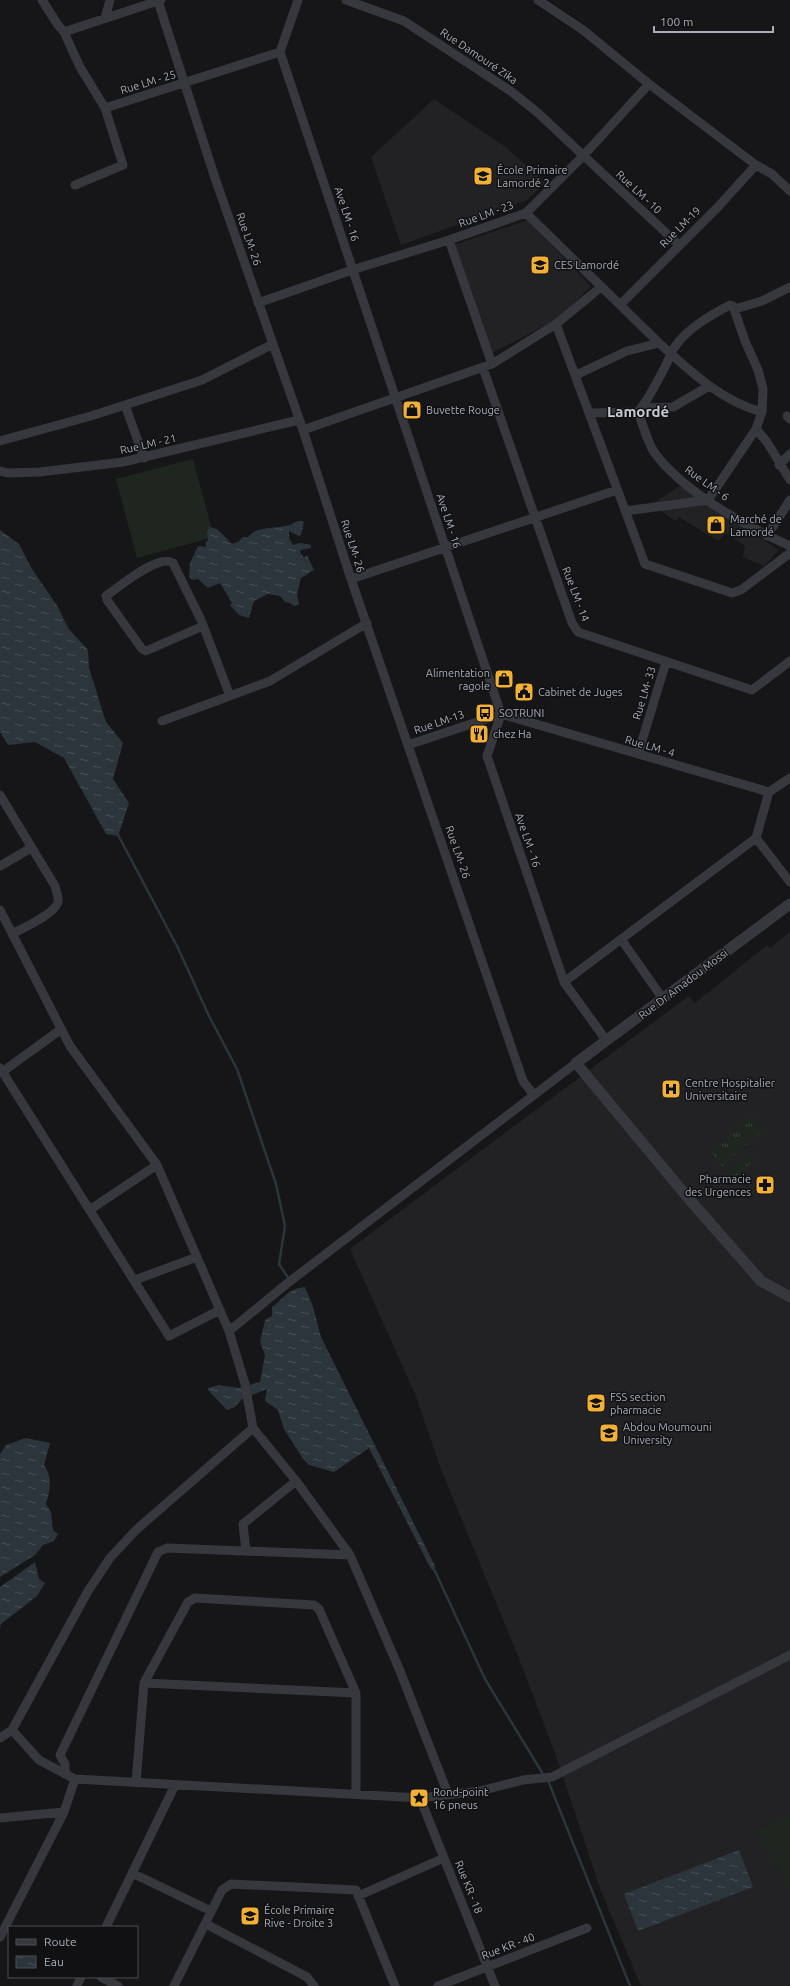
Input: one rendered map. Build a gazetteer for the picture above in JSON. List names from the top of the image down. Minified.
{"streets":{"street":["Rue Damouré Zika","Rue LM - 25","Rue LM - 10","Ave LM - 16","Rue LM - 23","Rue LM-19","Rue LM- 26","Rue LM - 21","Rue LM - 6","Rue LM - 14","Rue LM- 33","Rue LM-13","Rue LM - 4","Rue Dr Amadou Mossi","Rue KR - 18","Rue KR - 40"]},"crossings":[["Rue Damouré Zika","Rue LM - 10"],["Rue Damouré Zika","Rue LM - 23"],["Rue LM - 25","Ave LM - 16"],["Rue LM - 25","Rue LM- 26"],["Rue LM - 10","Rue LM - 23"],["Rue LM - 10","Rue LM-19"],["Ave LM - 16","Rue LM - 23"],["Ave LM - 16","Rue LM-13"],["Ave LM - 16","Rue LM - 4"],["Ave LM - 16","Rue Dr Amadou Mossi"],["Rue LM - 23","Rue LM- 26"],["Rue LM- 26","Rue LM - 21"],["Rue LM- 26","Rue LM-13"],["Rue LM - 14","Rue LM- 33"],["Rue LM- 33","Rue LM - 4"],["Rue LM-13","Rue LM - 4"],["Rue KR - 18","Rue KR - 40"]],"districts":["Lamordé"],"places":{"school or university":["École Primaire Lamordé 2","CES Lamordé","FSS section pharmacie","Abdou Moumouni University","École Primaire Rive - Droite 3"],"shop":["Buvette Rouge","Marché de Lamordé","Alimentation ragole"],"public building":["Cabinet de Juges"],"bus stop":["SOTRUNI"],"restaurant":["chez Ha"],"hospital":["Centre Hospitalier Universitaire"],"pharmacy":["Pharmacie des Urgences"],"place":["Rond-point 16 pneus"]},"legend":["Route","Eau"],"scale_bar":"100 m"}
